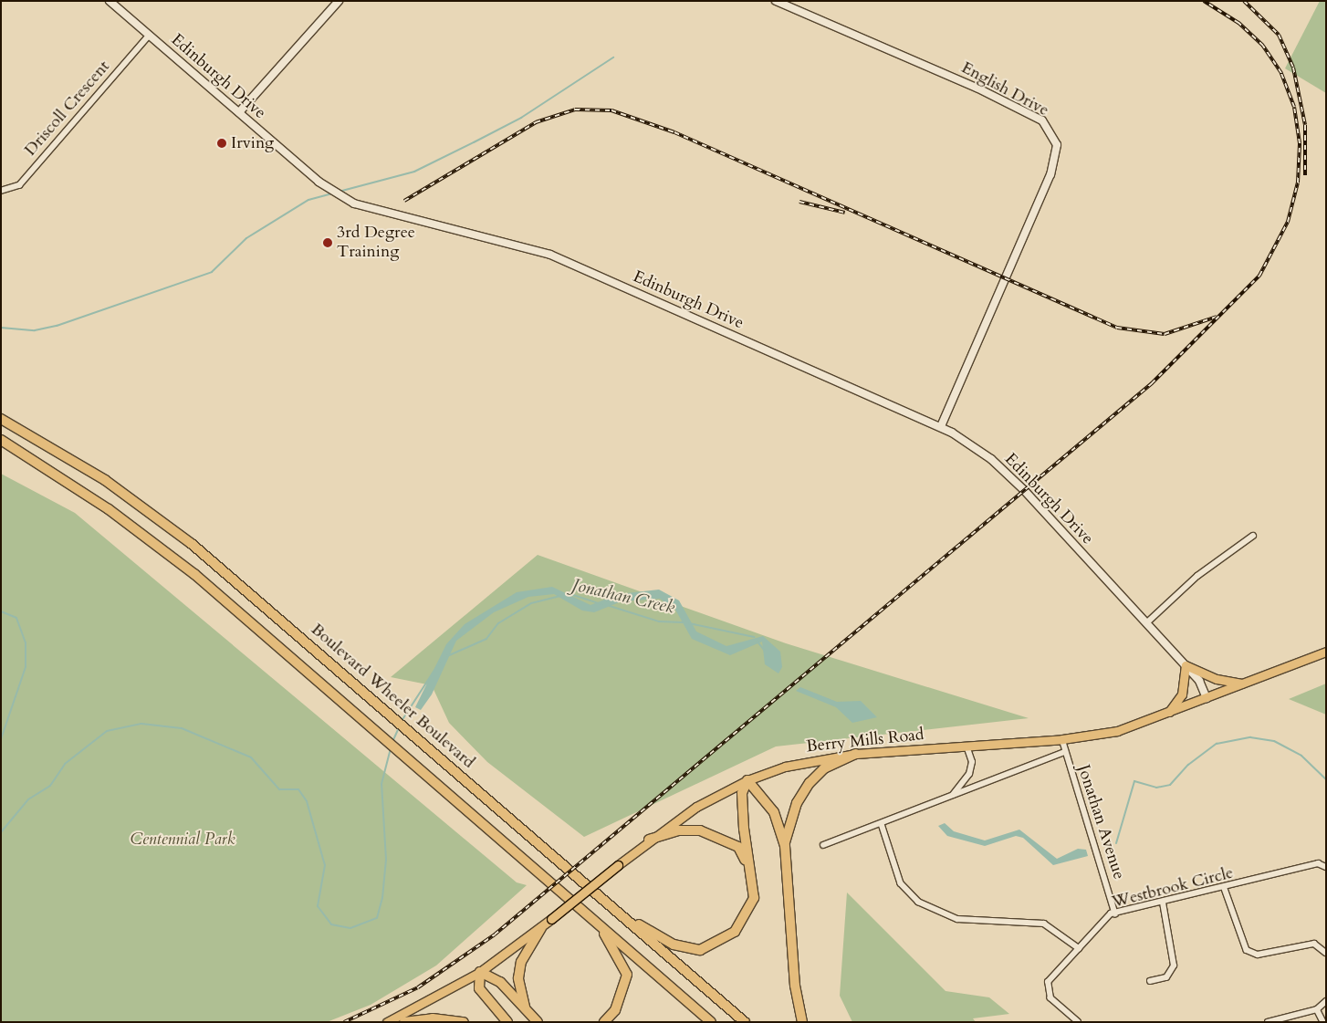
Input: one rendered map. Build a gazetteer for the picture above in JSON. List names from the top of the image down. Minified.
{"streets":{"highway":["Boulevard Wheeler Boulevard"],"main road":["Berry Mills Road"],"street":["Edinburgh Drive","English Drive","Driscoll Crescent","Jonathan Avenue","Westbrook Circle"]},"crossings":[["Edinburgh Drive","English Drive"],["Edinburgh Drive","Driscoll Crescent"],["Edinburgh Drive","Berry Mills Road"],["Berry Mills Road","Jonathan Avenue"],["Jonathan Avenue","Westbrook Circle"]],"water":["Jonathan Creek"],"parks":["Centennial Park"],"places":["Irving","3rd Degree Training"]}
